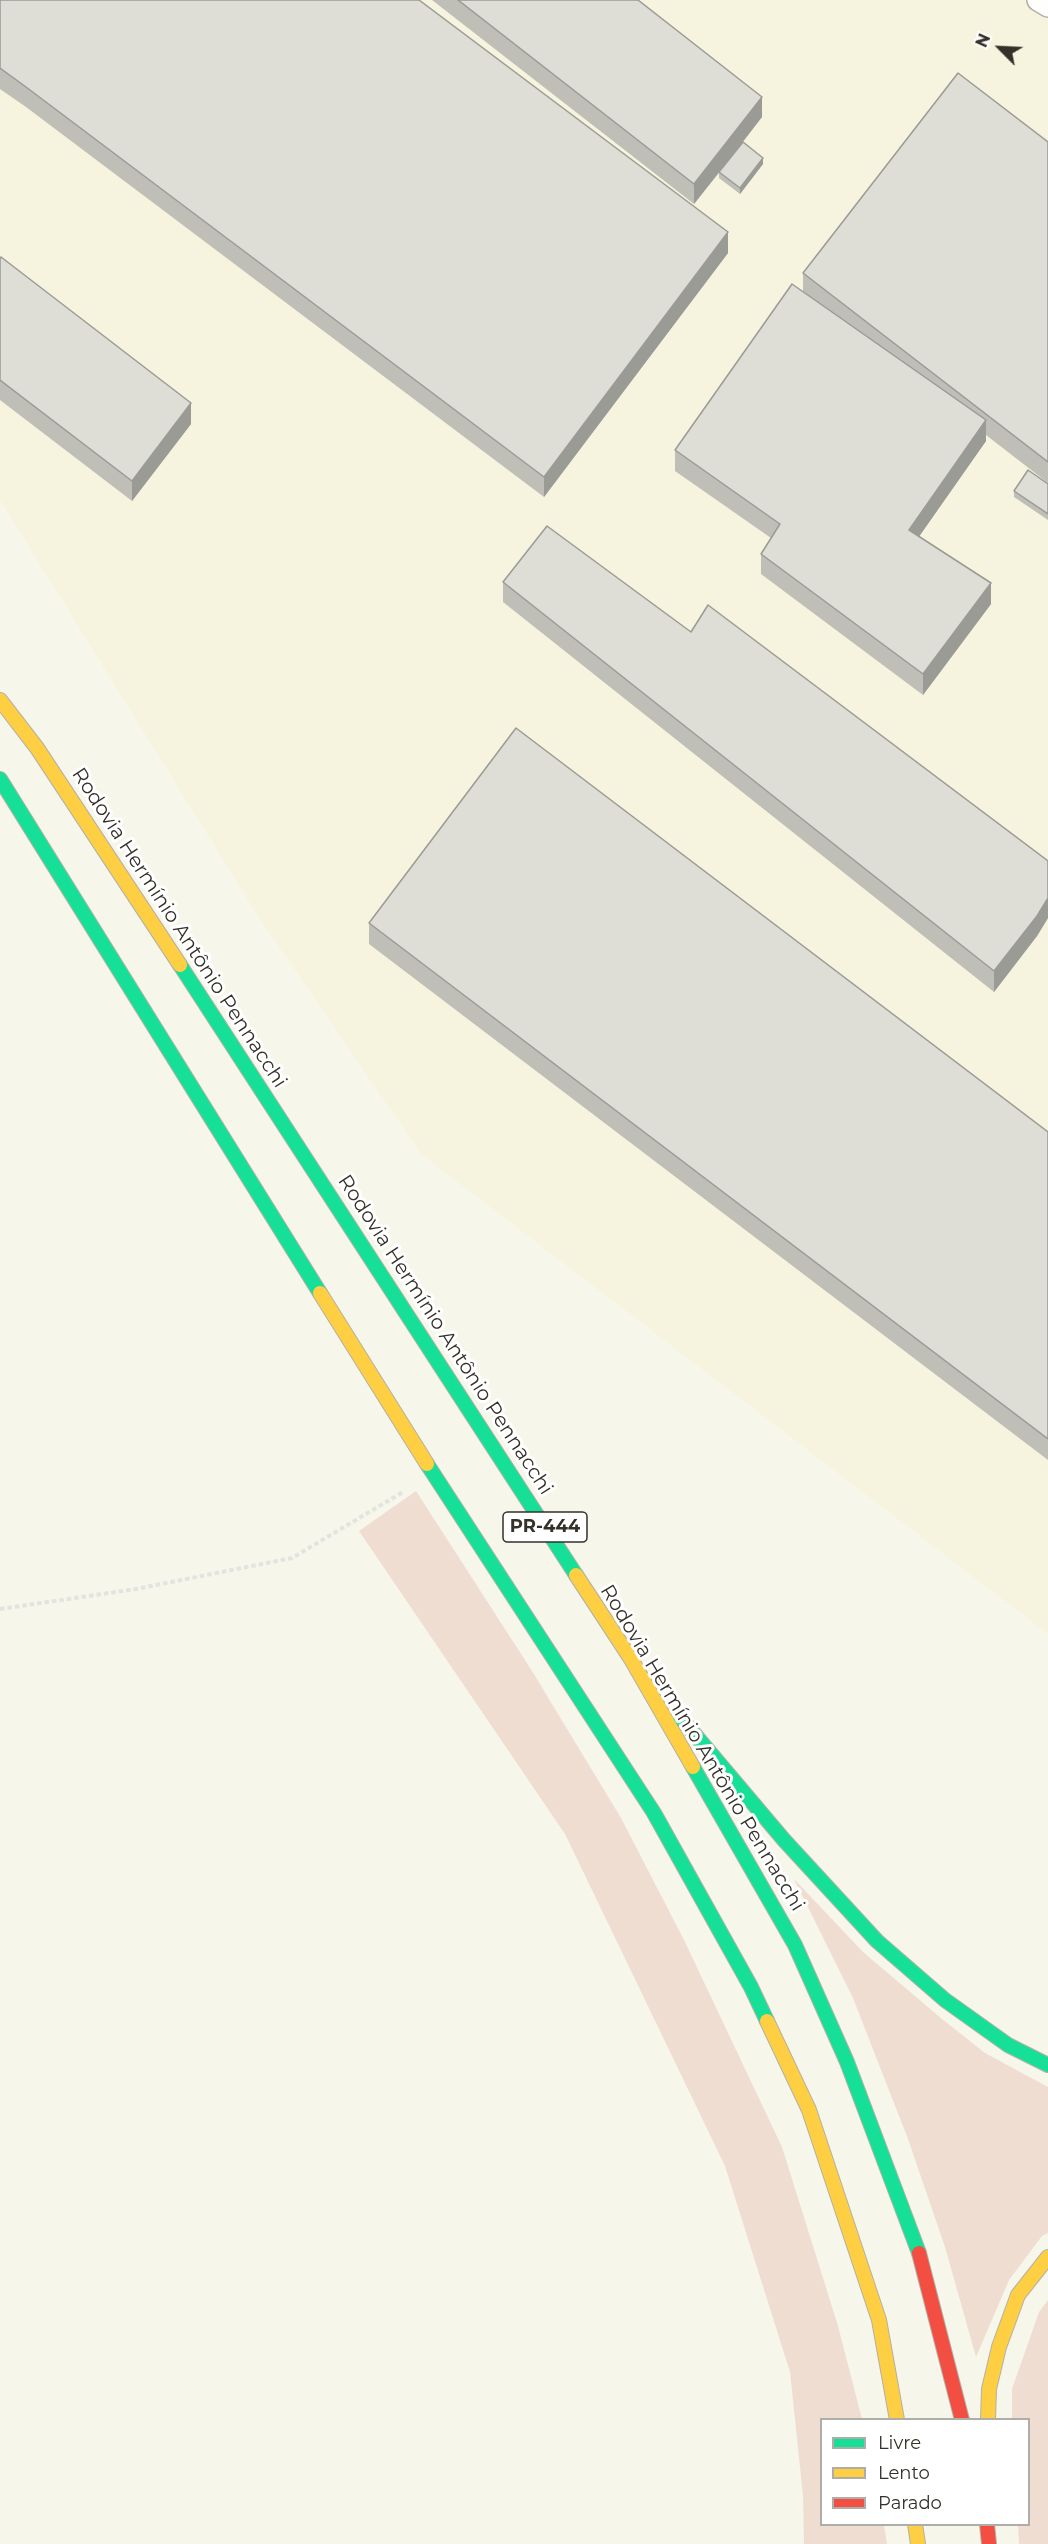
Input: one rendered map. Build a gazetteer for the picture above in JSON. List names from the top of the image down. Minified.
{"streets":{"highway":["Rodovia Hermínio Antônio Pennacchi","PR-444"]},"legend":["Livre","Lento","Parado"],"north":"top left"}
